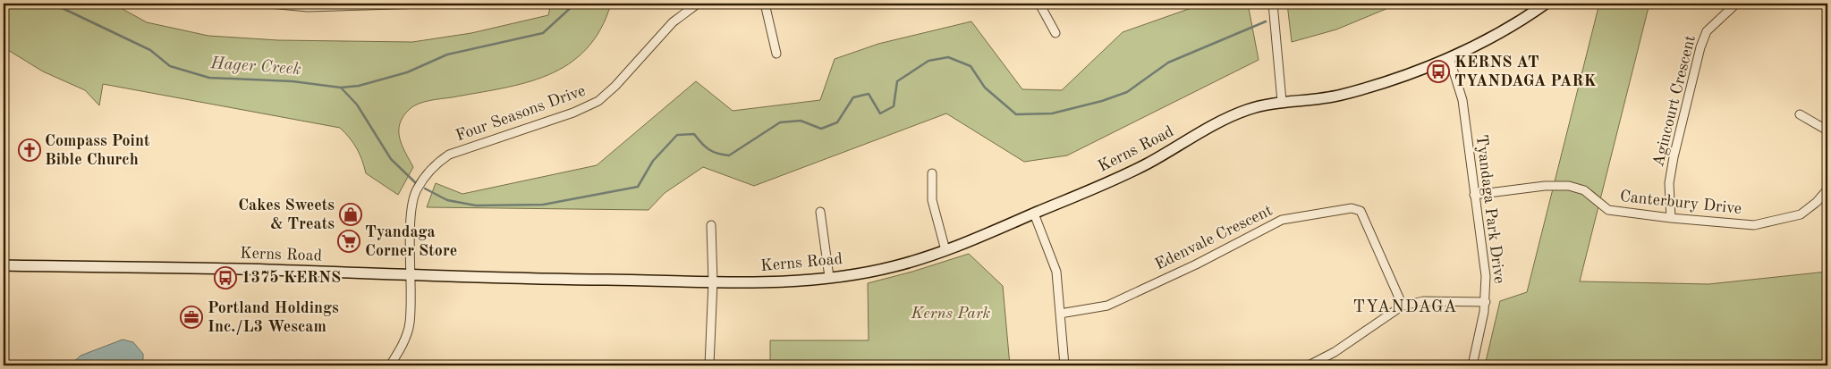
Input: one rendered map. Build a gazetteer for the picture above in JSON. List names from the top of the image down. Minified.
{"streets":{"street":["Agincourt Crescent","Four Seasons Drive","Kerns Road","Canterbury Drive","Tyandaga Park Drive","Edenvale Crescent"]},"crossings":[["Agincourt Crescent","Canterbury Drive"],["Four Seasons Drive","Kerns Road"],["Kerns Road","Tyandaga Park Drive"],["Canterbury Drive","Tyandaga Park Drive"]],"districts":["TYANDAGA"],"water":["Hager Creek"],"parks":["Kerns Park"],"places":{"bus stop":["KERNS AT TYANDAGA PARK","1375 KERNS"],"church":["Compass Point Bible Church"],"shop":["Cakes Sweets & Treats"],"supermarket":["Tyandaga Corner Store"],"office":["Portland Holdings Inc./L3 Wescam"]}}
